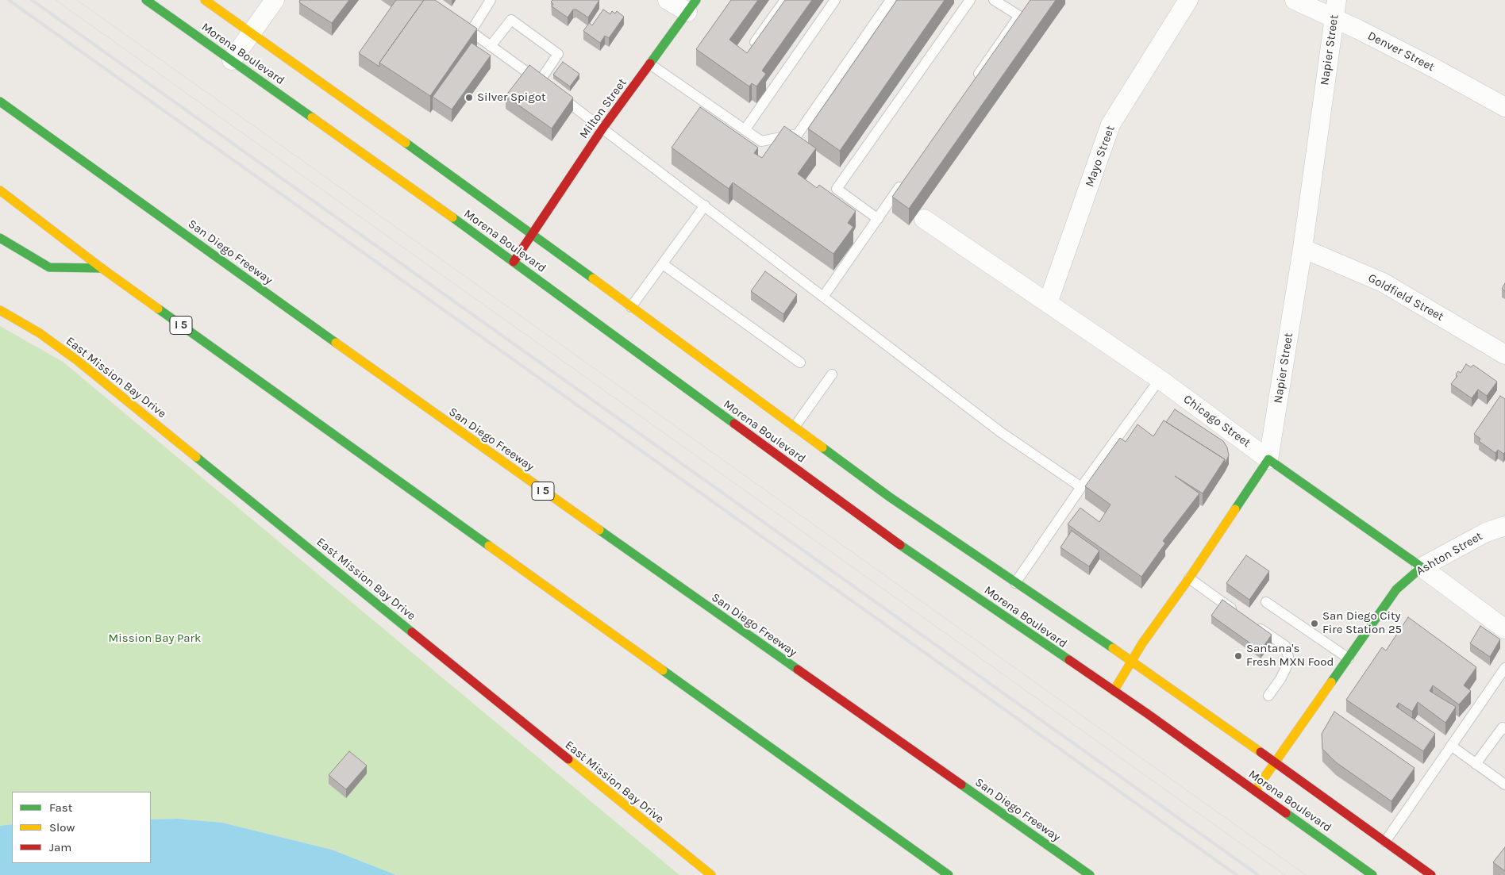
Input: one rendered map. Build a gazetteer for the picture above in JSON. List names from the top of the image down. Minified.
{"streets":{"main road":["Napier Street","Morena Boulevard","Milton Street","San Diego Freeway","I 5","East Mission Bay Drive","Chicago Street","Ashton Street"],"street":["Denver Street","Mayo Street","Goldfield Street"]},"crossings":[["Napier Street","Denver Street"],["Napier Street","Morena Boulevard"],["Napier Street","Goldfield Street"],["Napier Street","Chicago Street"],["Morena Boulevard","Milton Street"],["Morena Boulevard","Ashton Street"],["Mayo Street","Chicago Street"],["Chicago Street","Ashton Street"]],"parks":["Mission Bay Park"],"places":["Silver Spigot","San Diego City Fire Station 25","Santana's Fresh MXN Food"],"legend":["Fast","Slow","Jam"]}
